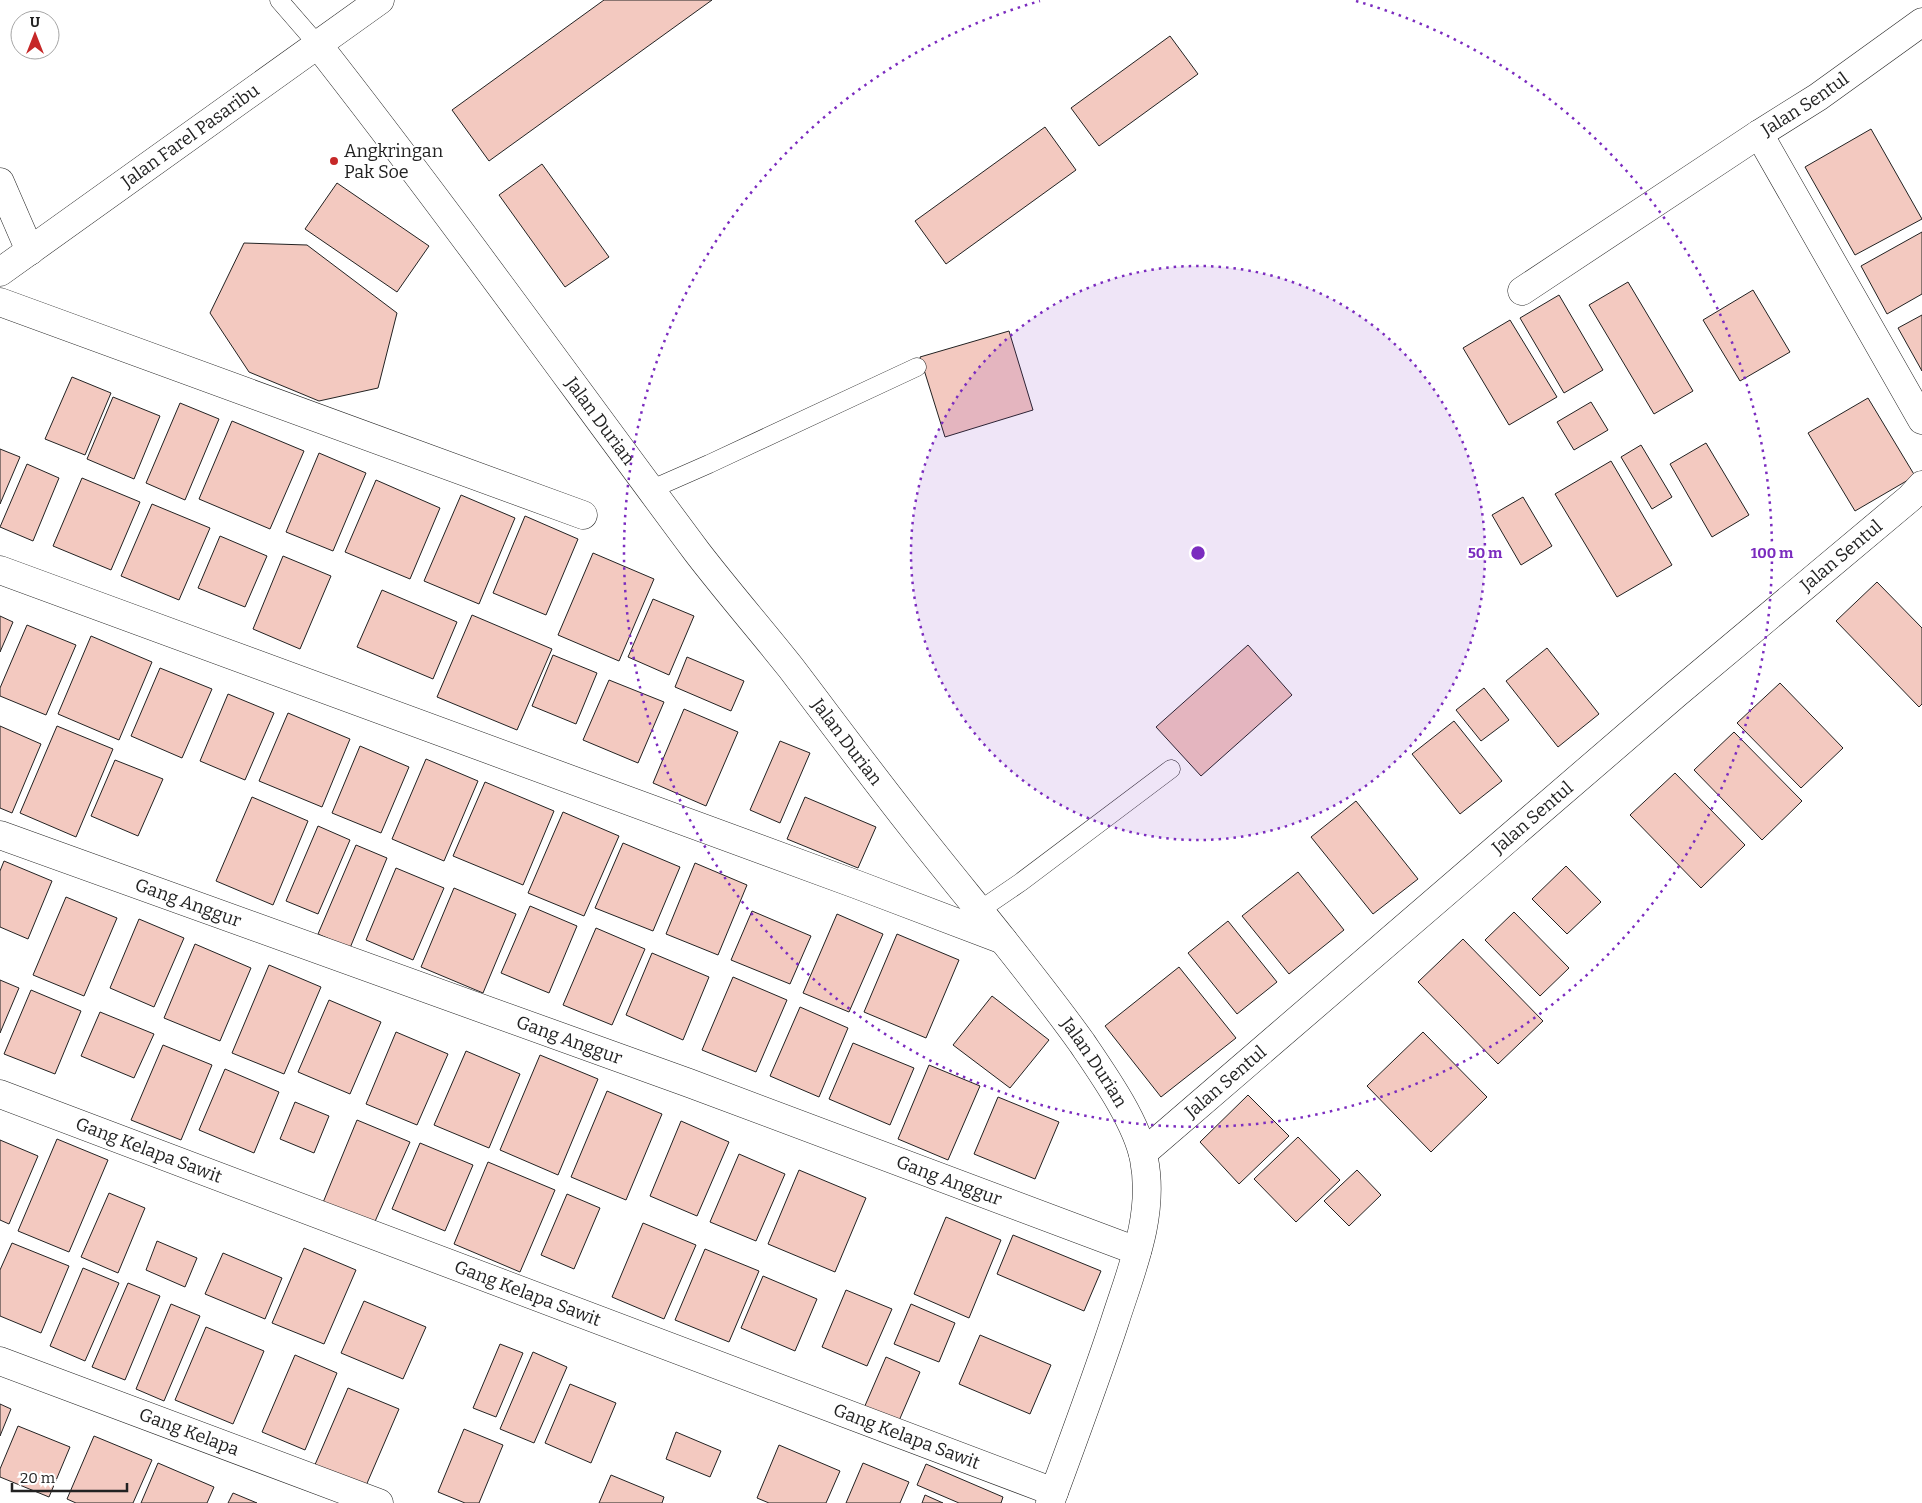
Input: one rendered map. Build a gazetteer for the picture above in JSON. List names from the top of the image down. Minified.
{"streets":{"street":["Jalan Sentul","Jalan Farel Pasaribu","Jalan Durian","Gang Anggur","Gang Kelapa Sawit","Gang Kelapa"]},"crossings":[["Jalan Sentul","Jalan Durian"],["Jalan Farel Pasaribu","Jalan Durian"],["Jalan Durian","Gang Anggur"],["Jalan Durian","Gang Kelapa Sawit"]],"places":["Angkringan Pak Soe"],"scale_bar":"20 m","north":"top","rings":["50 m","100 m"]}
